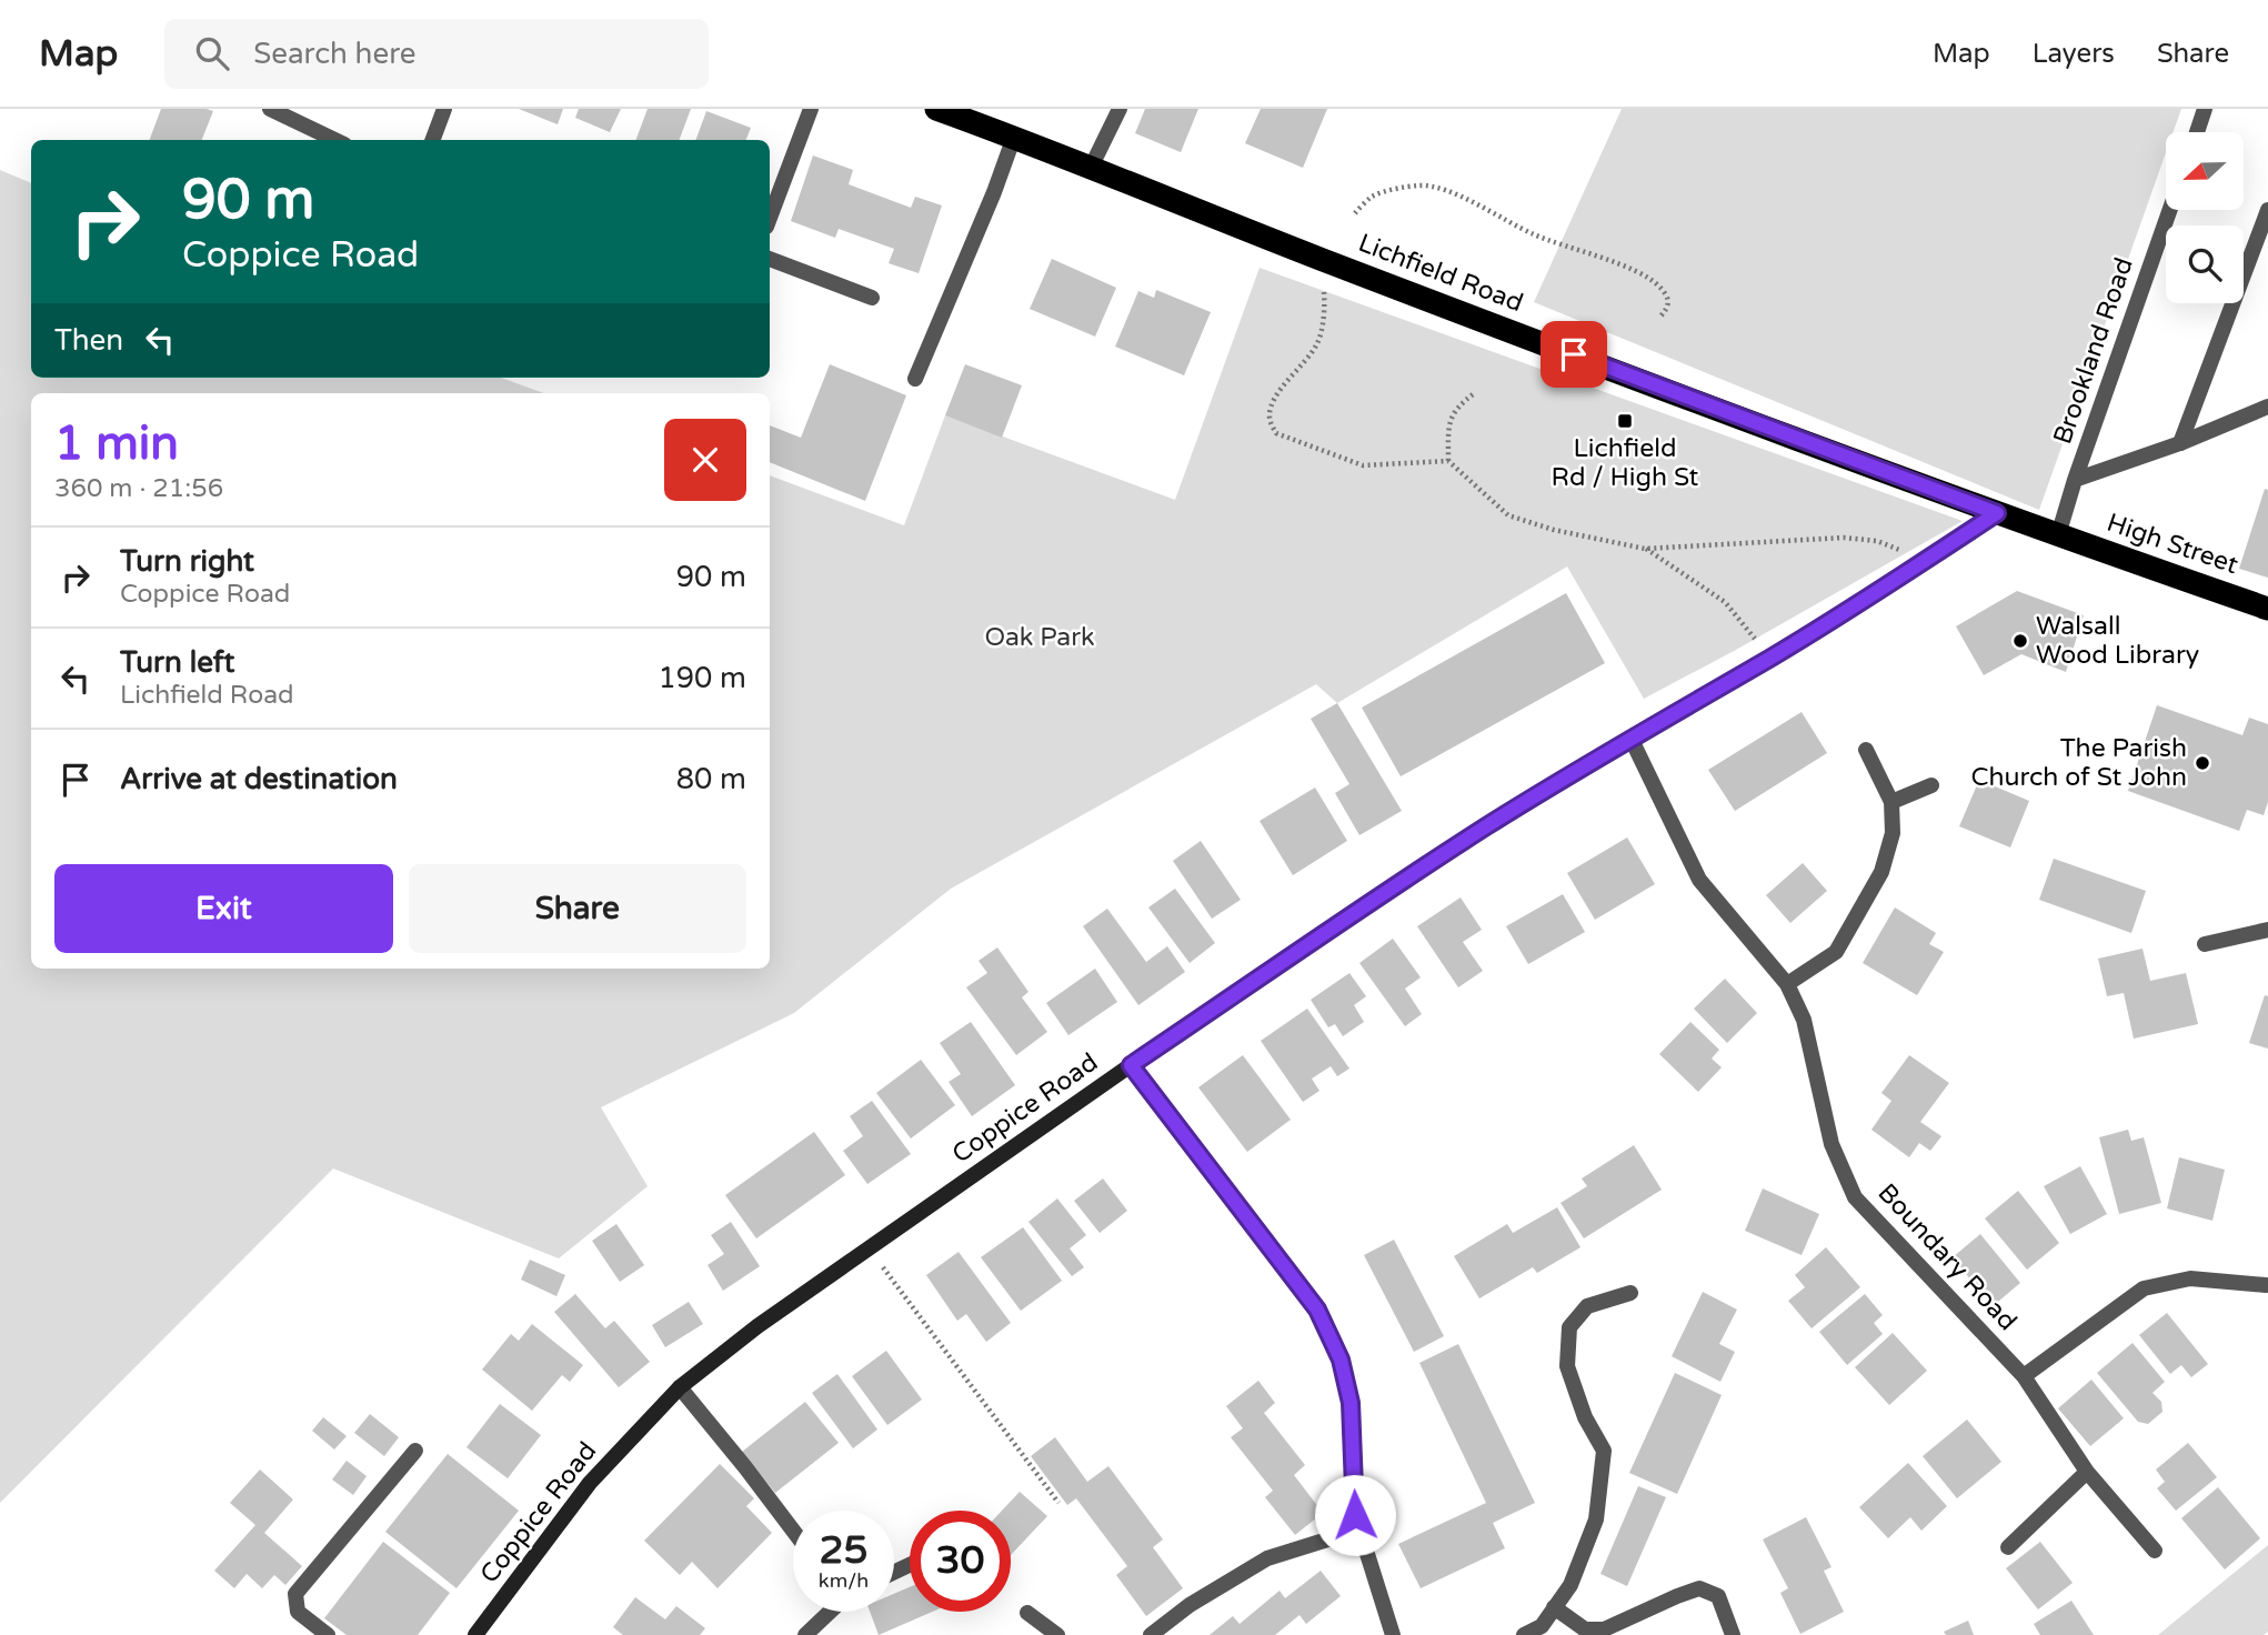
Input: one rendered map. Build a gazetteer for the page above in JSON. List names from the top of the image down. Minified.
{"streets":{"highway":["Lichfield Road","High Street"],"main road":["Coppice Road"],"street":["Brookland Road","Boundary Road"]},"crossings":[["Lichfield Road","Brookland Road"],["Lichfield Road","High Street"],["Lichfield Road","Coppice Road"],["Brookland Road","High Street"],["Coppice Road","Boundary Road"]],"parks":["Oak Park"],"places":{"transit":["Lichfield Rd / High St"],"other":["Walsall Wood Library","The Parish Church of St John"]},"north":"left","page":{"header":"Map","search":"Search here","nav":["Map","Layers","Share"],"turn":["90 m","Coppice Road"],"then":"Then","heading":["1 min","360 m · 21:56"],"list":[{"name":"Turn right","note":"Coppice Road","value":"90 m"},{"name":"Turn left","note":"Lichfield Road","value":"190 m"},{"name":"Arrive at destination","value":"80 m"}],"buttons":["Exit","Share"],"speed":"25 km/h","limit":"30"}}
